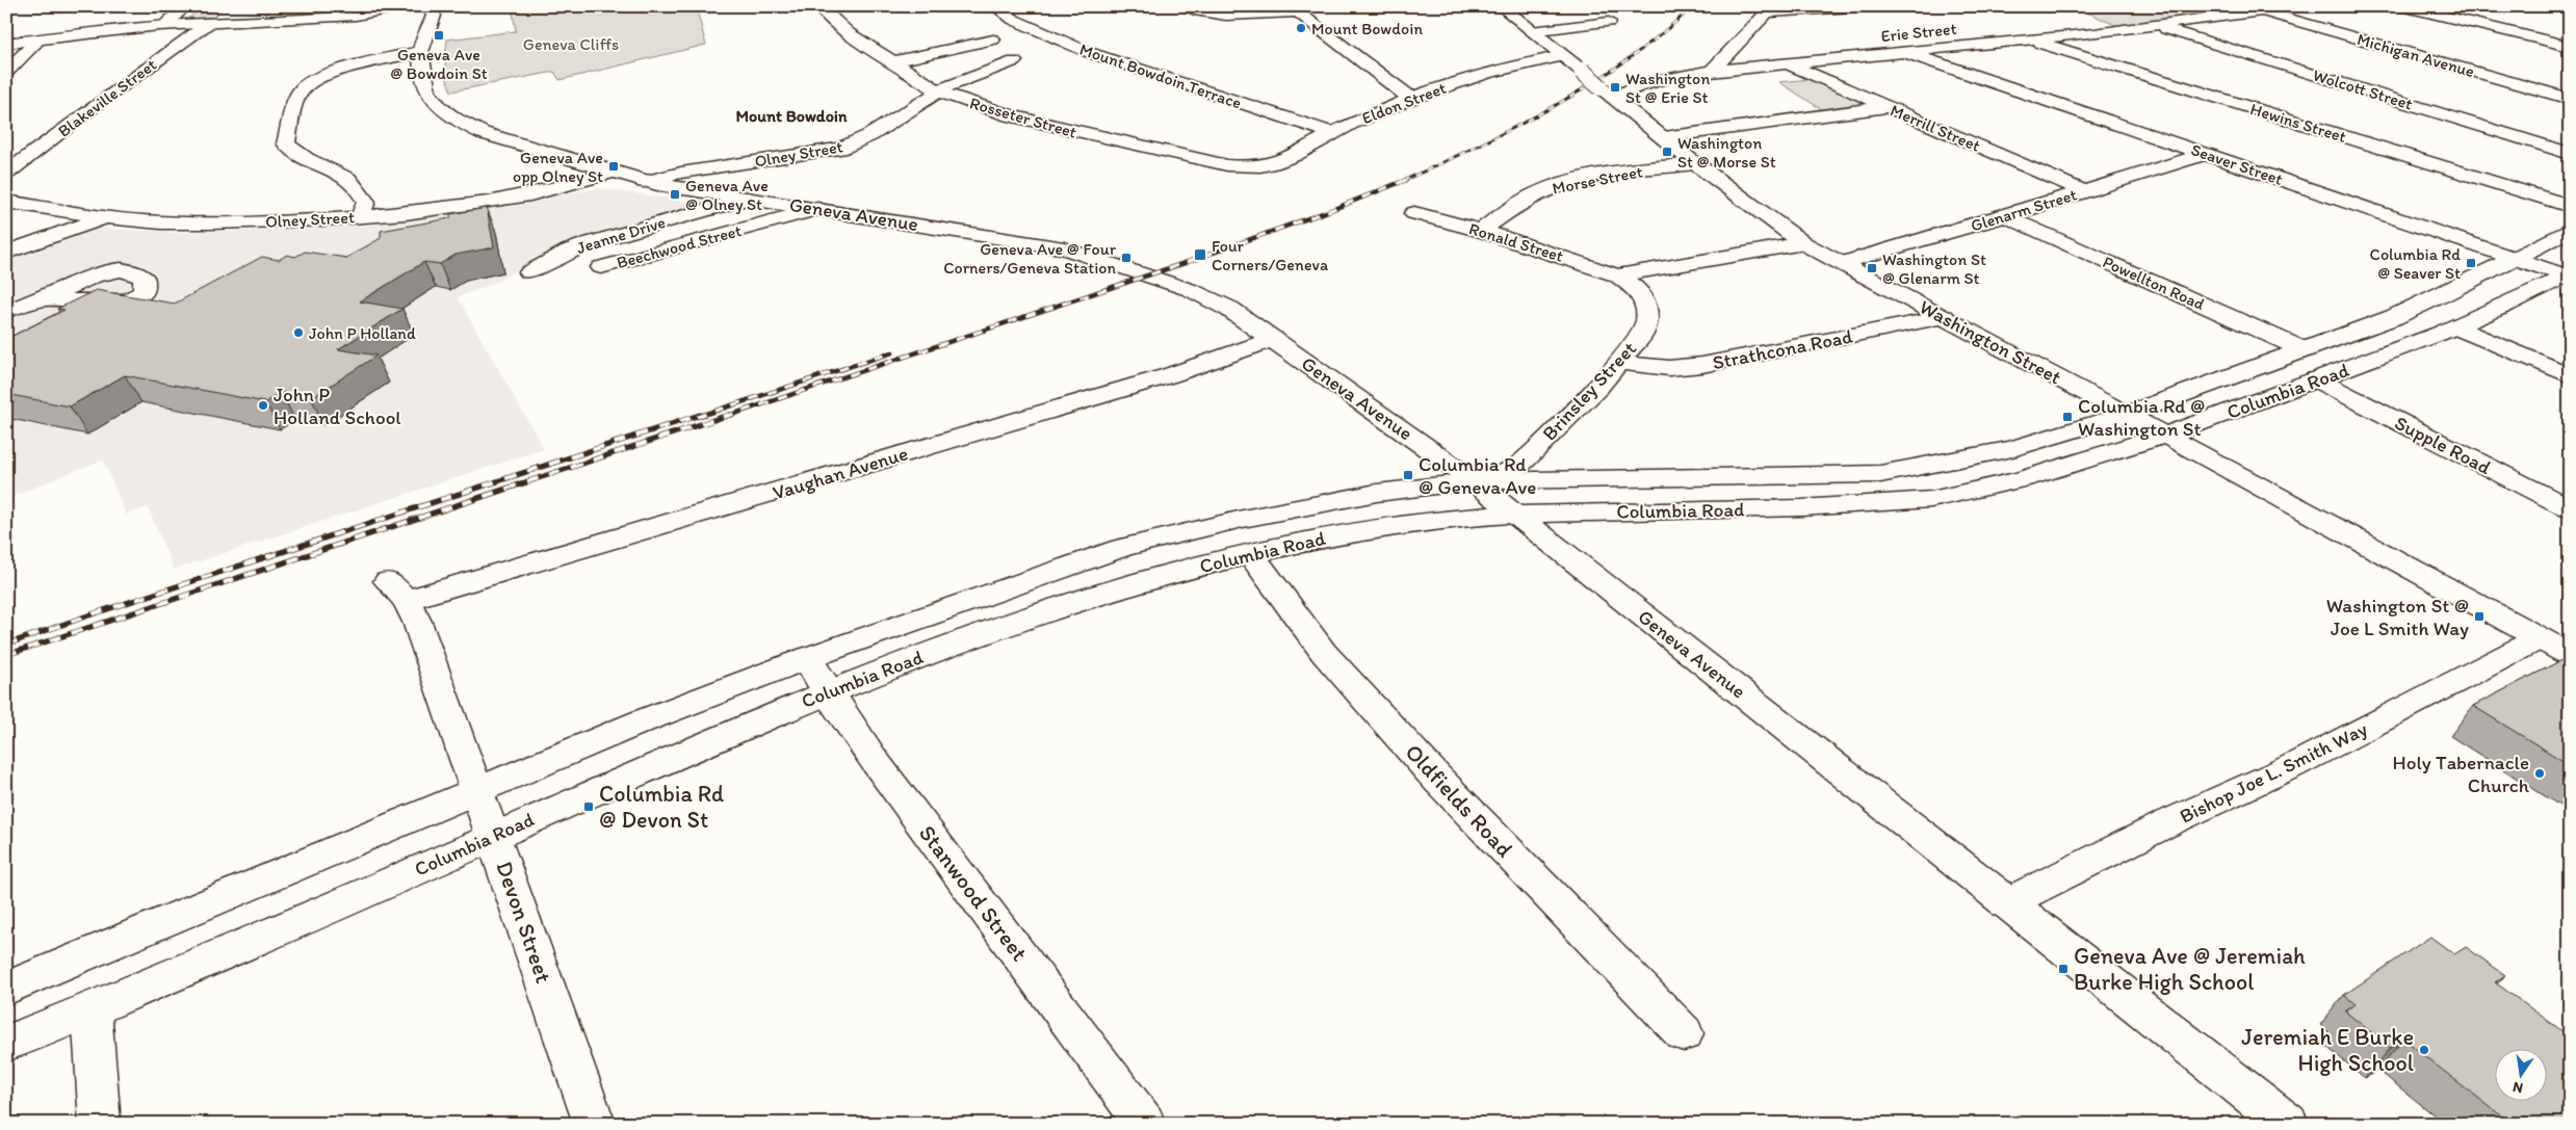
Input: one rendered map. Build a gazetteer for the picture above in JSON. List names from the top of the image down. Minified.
{"streets":{"street":["Erie Street","Michigan Avenue","Mount Bowdoin Terrace","Wolcott Street","Blakeville Street","Eldon Street","Rosseter Street","Hewins Street","Merrill Street","Olney Street","Seaver Street","Morse Street","Glenarm Street","Geneva Avenue","Jeanne Drive","Ronald Street","Beechwood Street","Powellton Road","Washington Street","Strathcona Road","Brinsley Street","Columbia Road","Supple Road","Vaughan Avenue","Bishop Joe L. Smith Way","Oldfields Road","Stanwood Street","Devon Street"]},"crossings":[["Erie Street","Michigan Avenue"],["Erie Street","Wolcott Street"],["Erie Street","Hewins Street"],["Erie Street","Merrill Street"],["Erie Street","Seaver Street"],["Erie Street","Washington Street"],["Mount Bowdoin Terrace","Eldon Street"],["Eldon Street","Rosseter Street"],["Eldon Street","Washington Street"],["Rosseter Street","Olney Street"],["Merrill Street","Glenarm Street"],["Olney Street","Geneva Avenue"],["Seaver Street","Glenarm Street"],["Seaver Street","Columbia Road"],["Morse Street","Ronald Street"],["Morse Street","Washington Street"],["Glenarm Street","Powellton Road"],["Glenarm Street","Washington Street"],["Geneva Avenue","Jeanne Drive"],["Geneva Avenue","Beechwood Street"],["Geneva Avenue","Brinsley Street"],["Geneva Avenue","Columbia Road"],["Geneva Avenue","Vaughan Avenue"],["Geneva Avenue","Bishop Joe L. Smith Way"],["Ronald Street","Brinsley Street"],["Powellton Road","Columbia Road"],["Washington Street","Strathcona Road"],["Washington Street","Columbia Road"],["Washington Street","Bishop Joe L. Smith Way"],["Strathcona Road","Brinsley Street"],["Brinsley Street","Columbia Road"],["Columbia Road","Supple Road"],["Columbia Road","Oldfields Road"],["Columbia Road","Stanwood Street"],["Columbia Road","Devon Street"],["Vaughan Avenue","Devon Street"]],"districts":["Mount Bowdoin"],"parks":["Geneva Cliffs"],"places":{"other":["Mount Bowdoin","John P Holland","John P Holland School","Holy Tabernacle Church","Jeremiah E Burke High School"],"transit":["Geneva Ave @ Bowdoin St","Washington St @ Erie St","Washington St @ Morse St","Geneva Ave opp Olney St","Geneva Ave @ Olney St","Four Corners/Geneva","Geneva Ave @ Four Corners/Geneva Station","Columbia Rd @ Seaver St","Washington St @ Glenarm St","Columbia Rd @ Washington St","Columbia Rd @ Geneva Ave","Washington St @ Joe L Smith Way","Columbia Rd @ Devon St","Geneva Ave @ Jeremiah Burke High School"]},"north":"bottom"}
